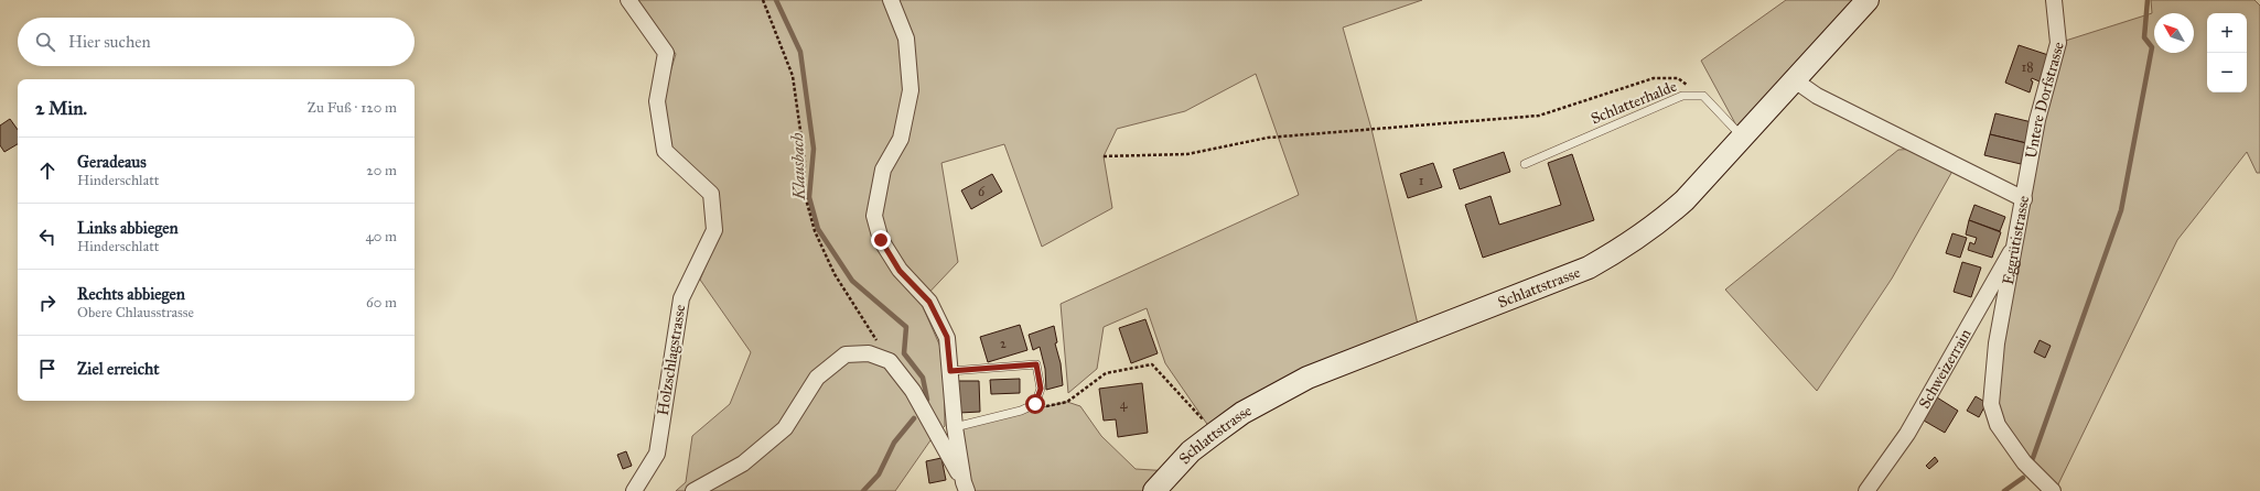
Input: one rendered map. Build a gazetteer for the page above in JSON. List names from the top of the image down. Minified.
{"streets":{"street":["Untere Dorfstrasse","Eggrütistrasse","Schlattstrasse","Holzschlagstrasse","Schweizerrain"],"lane":["Schlatterhalde"]},"crossings":[["Untere Dorfstrasse","Eggrütistrasse"],["Eggrütistrasse","Schlattstrasse"],["Eggrütistrasse","Schweizerrain"]],"water":["Klausbach"],"house_numbers":["18","1","6","2","4"],"north":"top left","page":{"map_buttons":["+","−"],"search":"Hier suchen","heading":["2 Min.","Zu Fuß · 120 m"],"list":[["Geradeaus","Hinderschlatt","20 m"],["Links abbiegen","Hinderschlatt","40 m"],["Rechts abbiegen","Obere Chlausstrasse","60 m"],"Ziel erreicht"]}}
